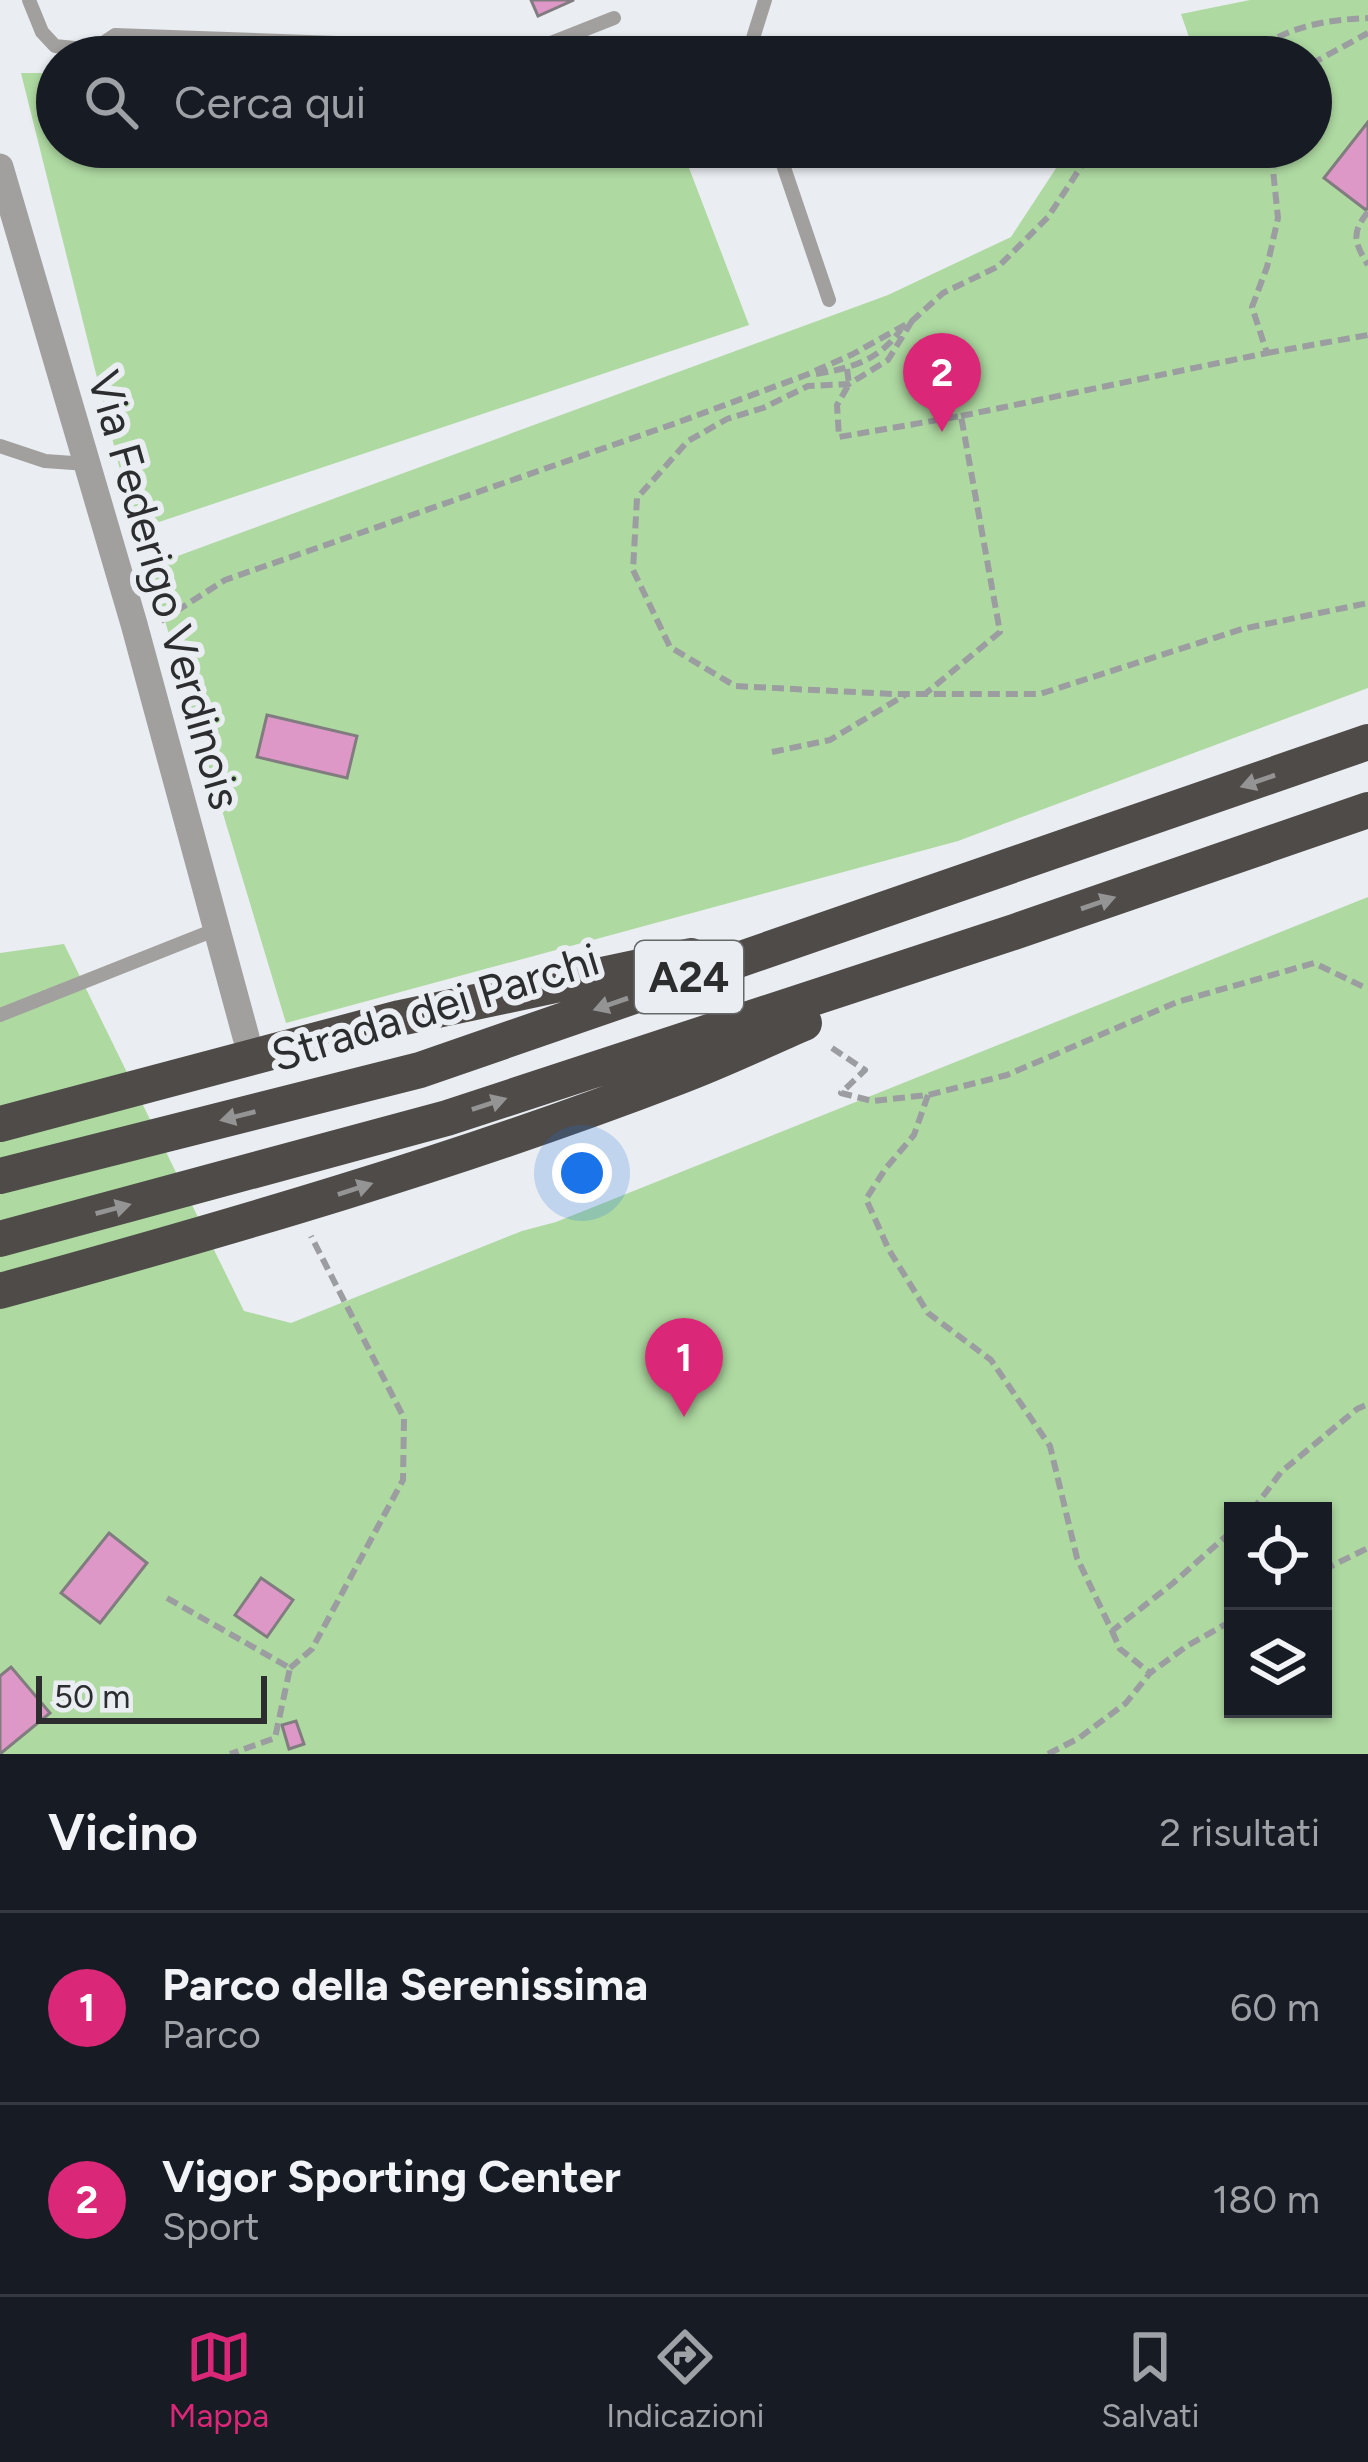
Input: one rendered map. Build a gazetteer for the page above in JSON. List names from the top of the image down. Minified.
{"streets":{"highway":["A24","Strada dei Parchi"],"street":["Via Federigo Verdinois"]},"scale_bar":"50 m","page":{"search":"Cerca qui","pins":["2","1"],"scale":"50 m","heading":["Vicino","2 risultati"],"list":[{"mark":"1","name":"Parco della Serenissima","note":"Parco","value":"60 m"},{"mark":"2","name":"Vigor Sporting Center","note":"Sport","value":"180 m"}],"nav":["Mappa","Indicazioni","Salvati"]}}
